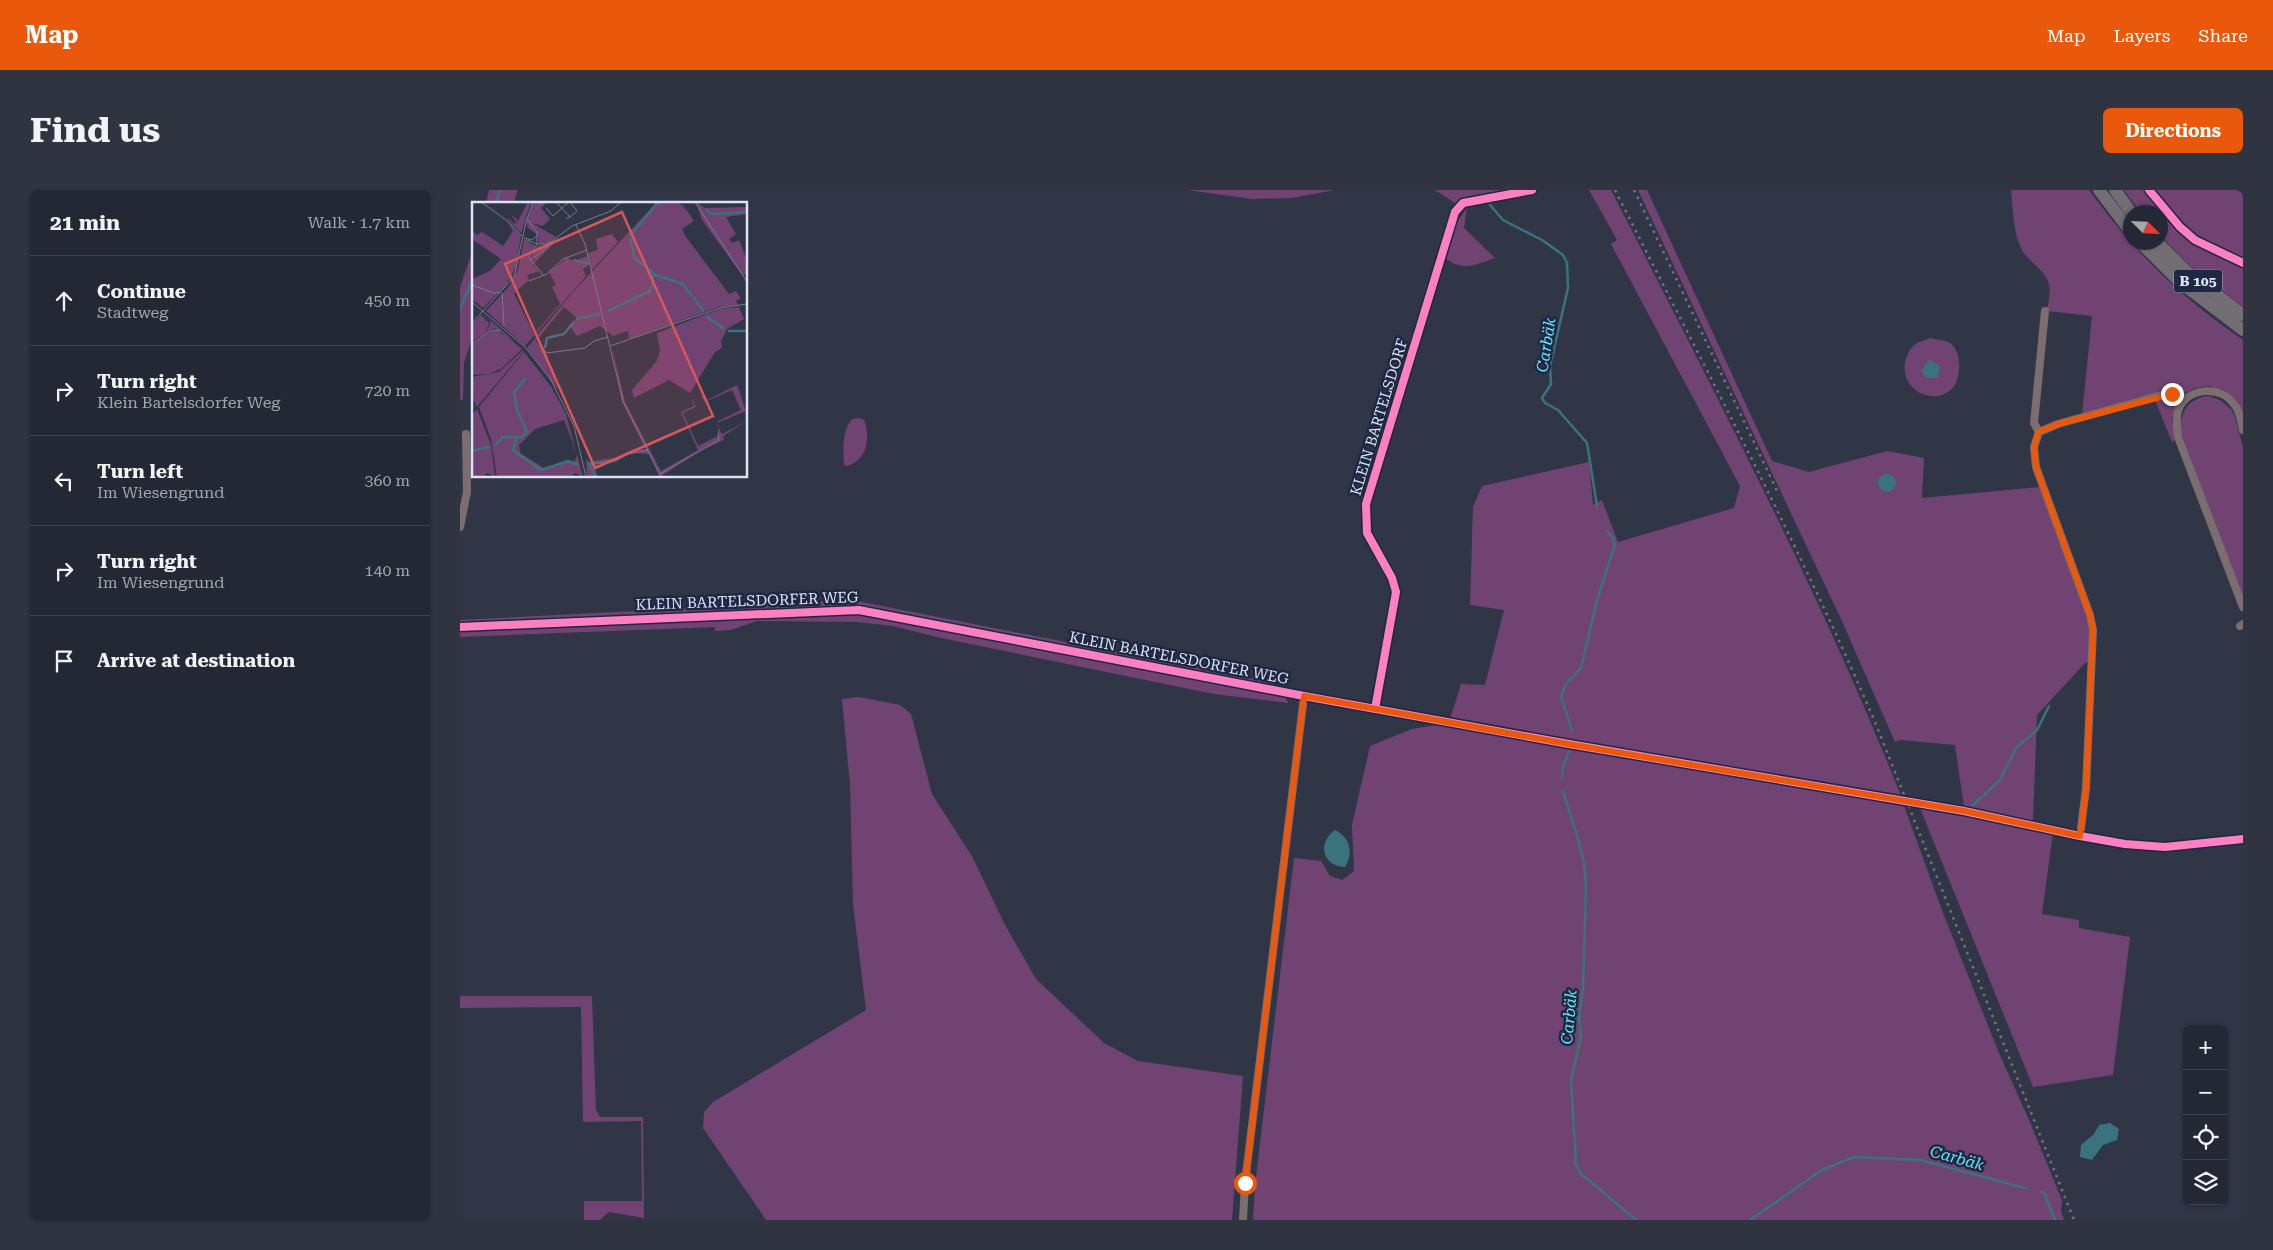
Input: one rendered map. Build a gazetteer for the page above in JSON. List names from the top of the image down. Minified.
{"streets":{"highway":["B 105"],"street":["KLEIN BARTELSDORF","KLEIN BARTELSDORFER WEG"]},"crossings":[["KLEIN BARTELSDORF","KLEIN BARTELSDORFER WEG"]],"water":["Carbäk"],"north":"bottom right","page":{"header":"Map","nav":["Map","Layers","Share"],"buttons":"Directions","title":"Find us","heading":["21 min","Walk · 1.7 km"],"list":[["Continue","Stadtweg","450 m"],["Turn right","Klein Bartelsdorfer Weg","720 m"],["Turn left","Im Wiesengrund","360 m"],["Turn right","Im Wiesengrund","140 m"],"Arrive at destination"],"map_buttons":["+","−"]}}
